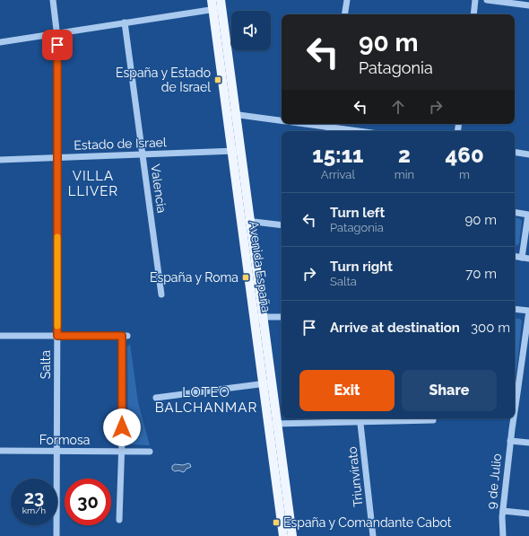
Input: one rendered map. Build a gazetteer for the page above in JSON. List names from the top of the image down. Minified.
{"streets":{"main road":["Avenida España"],"street":["Estado de Israel","Valencia","Salta","Formosa","Triunvirato","9 de Julio"]},"crossings":[["Estado de Israel","Valencia"],["Estado de Israel","Avenida España"],["Estado de Israel","Salta"],["Salta","Formosa"]],"districts":["VILLA LLIVER","LOTEO BALCHANMAR"],"places":{"transit":["España y Estado de Israel","España y Roma","España y Comandante Cabot"]},"page":{"turn":["90 m","Patagonia"],"eta":["15:11","Arrival","2","min","460","m"],"list":[{"name":"Turn left","note":"Patagonia","value":"90 m"},{"name":"Turn right","note":"Salta","value":"70 m"},{"name":"Arrive at destination","value":"300 m"}],"buttons":["Exit","Share"],"speed":"23 km/h","limit":"30"}}
